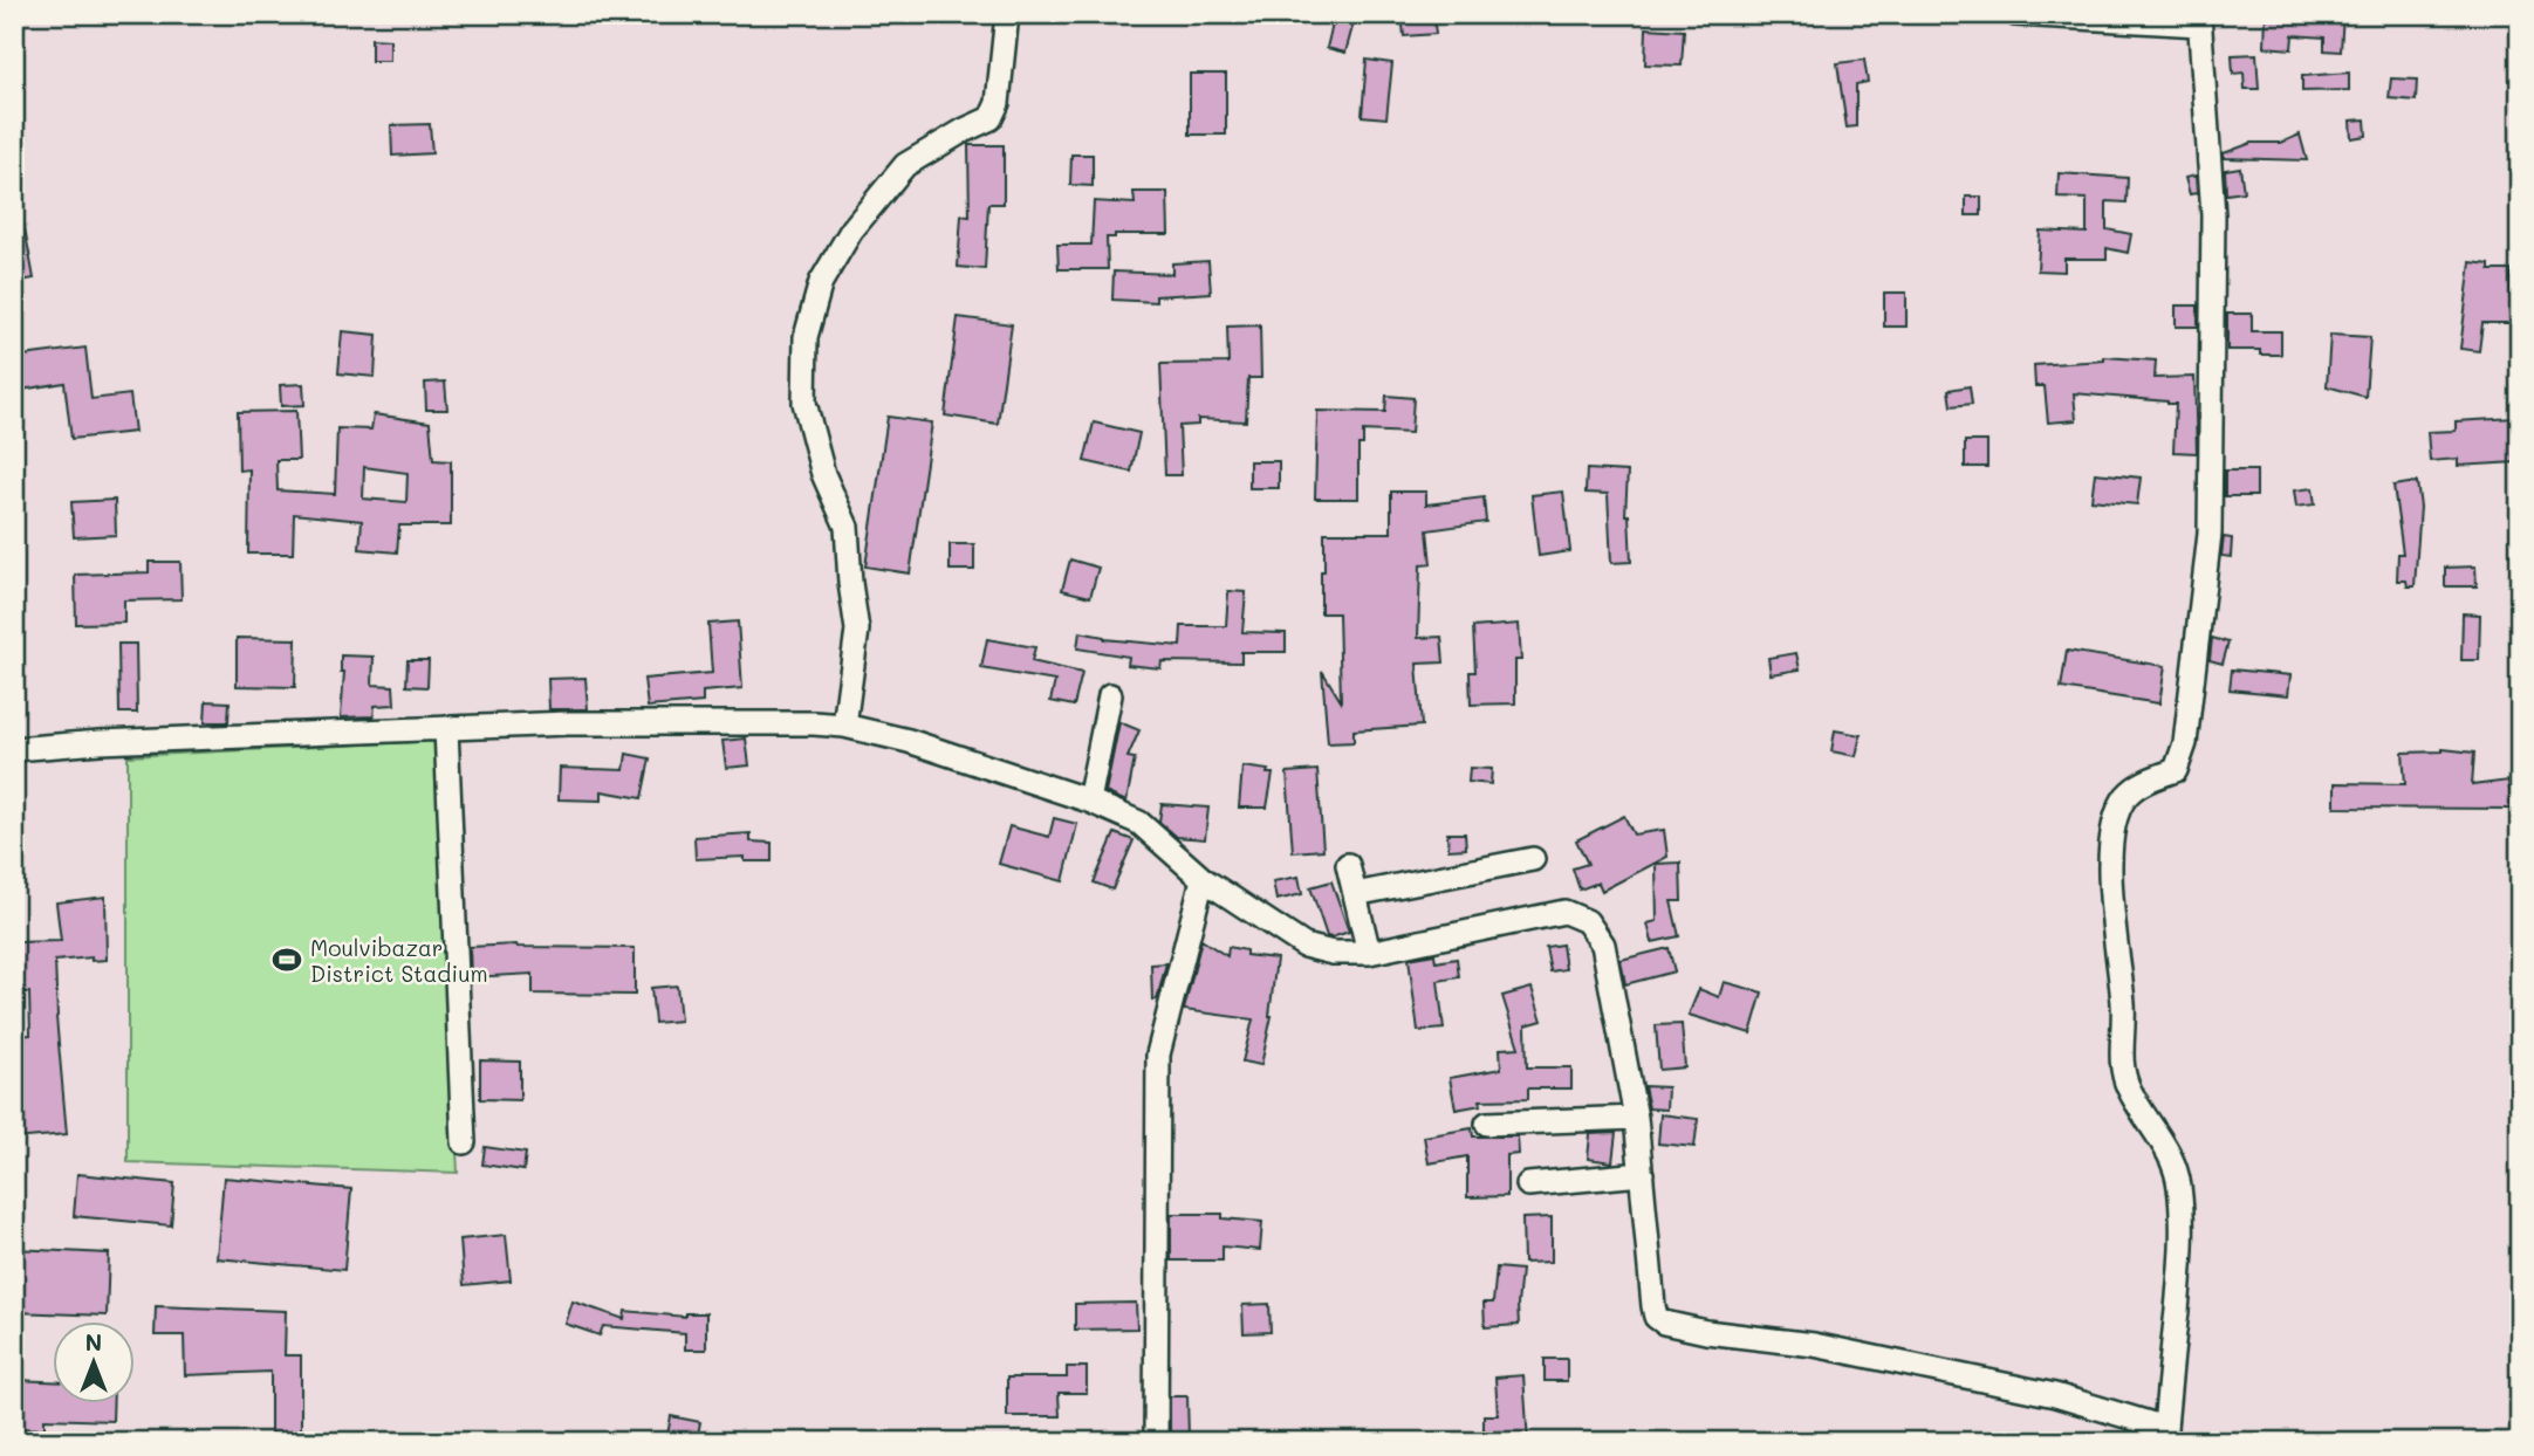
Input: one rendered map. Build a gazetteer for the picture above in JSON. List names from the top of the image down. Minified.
{"places":{"sports":["Moulvibazar District Stadium"]},"north":"top"}
